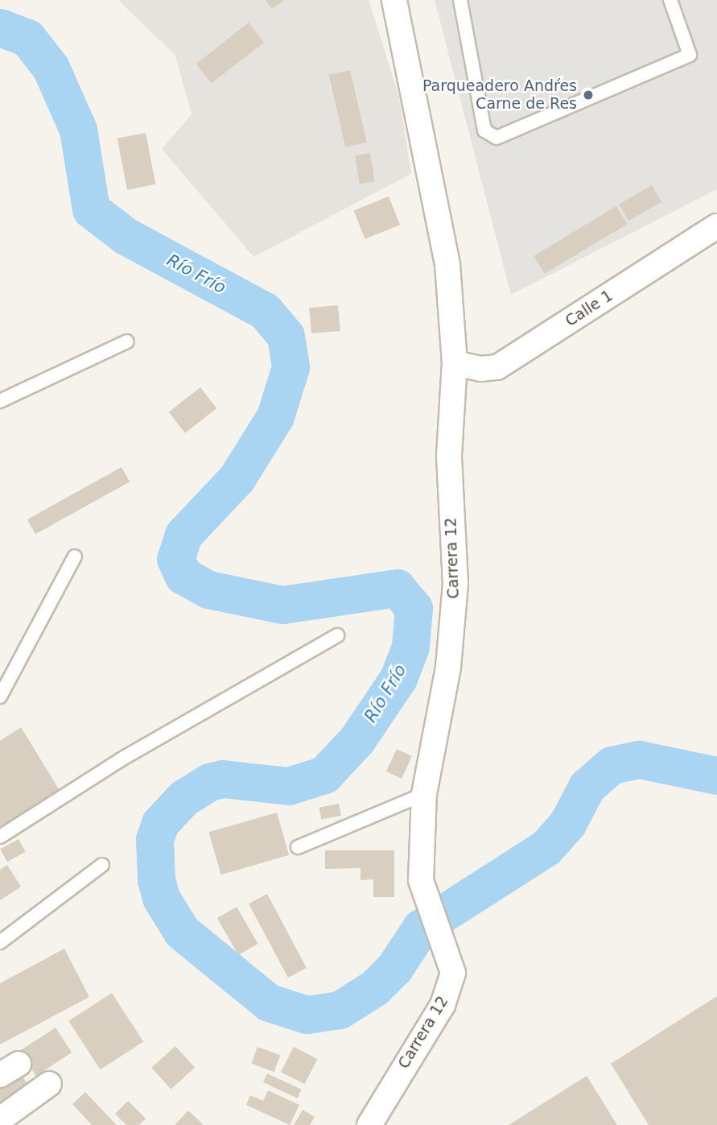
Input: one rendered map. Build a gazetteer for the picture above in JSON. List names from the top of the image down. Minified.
{"streets":{"street":["Calle 1","Carrera 12"]},"crossings":[["Calle 1","Carrera 12"]],"water":["Río Frío"],"places":["Parqueadero Andŕes Carne de Res"]}
